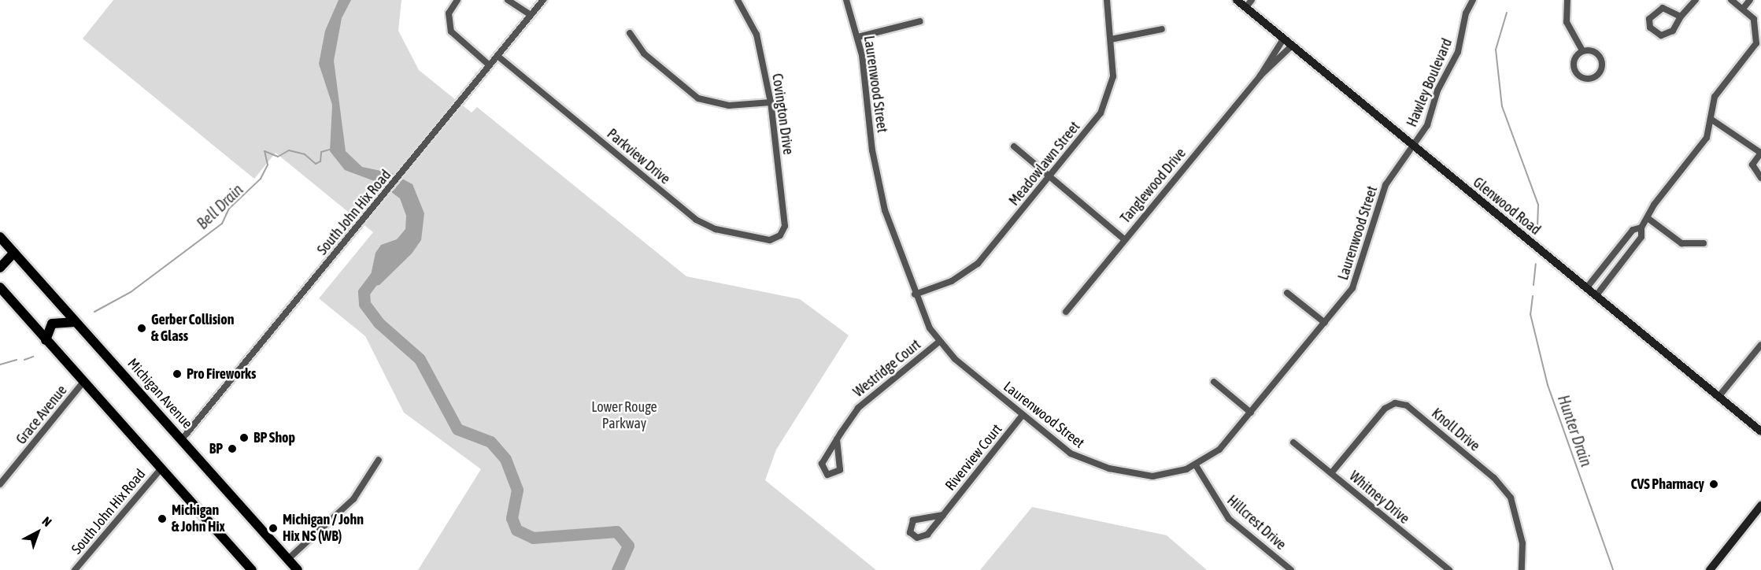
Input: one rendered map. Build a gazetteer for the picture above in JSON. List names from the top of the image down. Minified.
{"streets":{"main road":["Michigan Avenue"],"street":["Hawley Boulevard","Laurenwood Street","Covington Drive","Parkview Drive","Meadowlawn Street","Tanglewood Drive","Glenwood Road","South John Hix Road","Westridge Court","Grace Avenue","Knoll Drive","Riverview Court","Whitney Drive","Hillcrest Drive"]},"crossings":[["Hawley Boulevard","Laurenwood Street"],["Hawley Boulevard","Glenwood Road"],["Laurenwood Street","Meadowlawn Street"],["Laurenwood Street","Glenwood Road"],["Laurenwood Street","Westridge Court"],["Laurenwood Street","Riverview Court"],["Laurenwood Street","Hillcrest Drive"],["Covington Drive","Parkview Drive"],["Parkview Drive","South John Hix Road"],["Tanglewood Drive","Glenwood Road"],["South John Hix Road","Michigan Avenue"],["Knoll Drive","Whitney Drive"]],"water":["Bell Drain","Hunter Drain"],"parks":["Lower Rouge Parkway"],"places":["Gerber Collision & Glass","Pro Fireworks","BP Shop","BP","CVS Pharmacy","Michigan & John Hix","Michigan / John Hix NS (WB)"],"north":"top right"}
